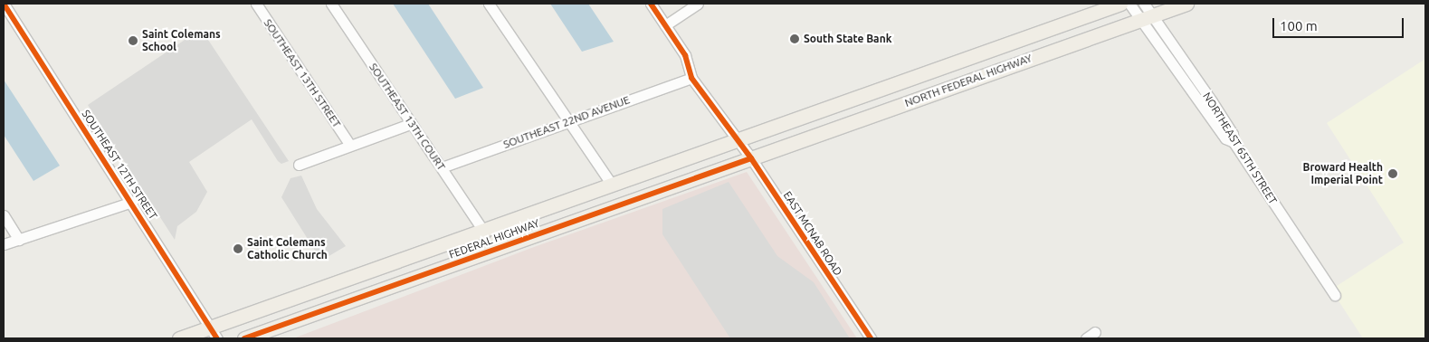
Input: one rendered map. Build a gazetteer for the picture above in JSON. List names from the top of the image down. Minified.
{"streets":{"main road":["NORTH FEDERAL HIGHWAY","FEDERAL HIGHWAY"],"street":["SOUTHEAST 13TH STREET","SOUTHEAST 13TH COURT","SOUTHEAST 22ND AVENUE","NORTHEAST 65TH STREET","SOUTHEAST 12TH STREET","EAST MCNAB ROAD"]},"crossings":[["NORTH FEDERAL HIGHWAY","NORTHEAST 65TH STREET"],["NORTH FEDERAL HIGHWAY","EAST MCNAB ROAD"],["NORTH FEDERAL HIGHWAY","FEDERAL HIGHWAY"],["SOUTHEAST 13TH COURT","SOUTHEAST 22ND AVENUE"],["SOUTHEAST 13TH COURT","FEDERAL HIGHWAY"],["SOUTHEAST 22ND AVENUE","EAST MCNAB ROAD"],["SOUTHEAST 12TH STREET","FEDERAL HIGHWAY"],["EAST MCNAB ROAD","FEDERAL HIGHWAY"]],"places":["South State Bank","Saint Colemans School","Broward Health Imperial Point","Saint Colemans Catholic Church"],"scale_bar":"100 m"}
